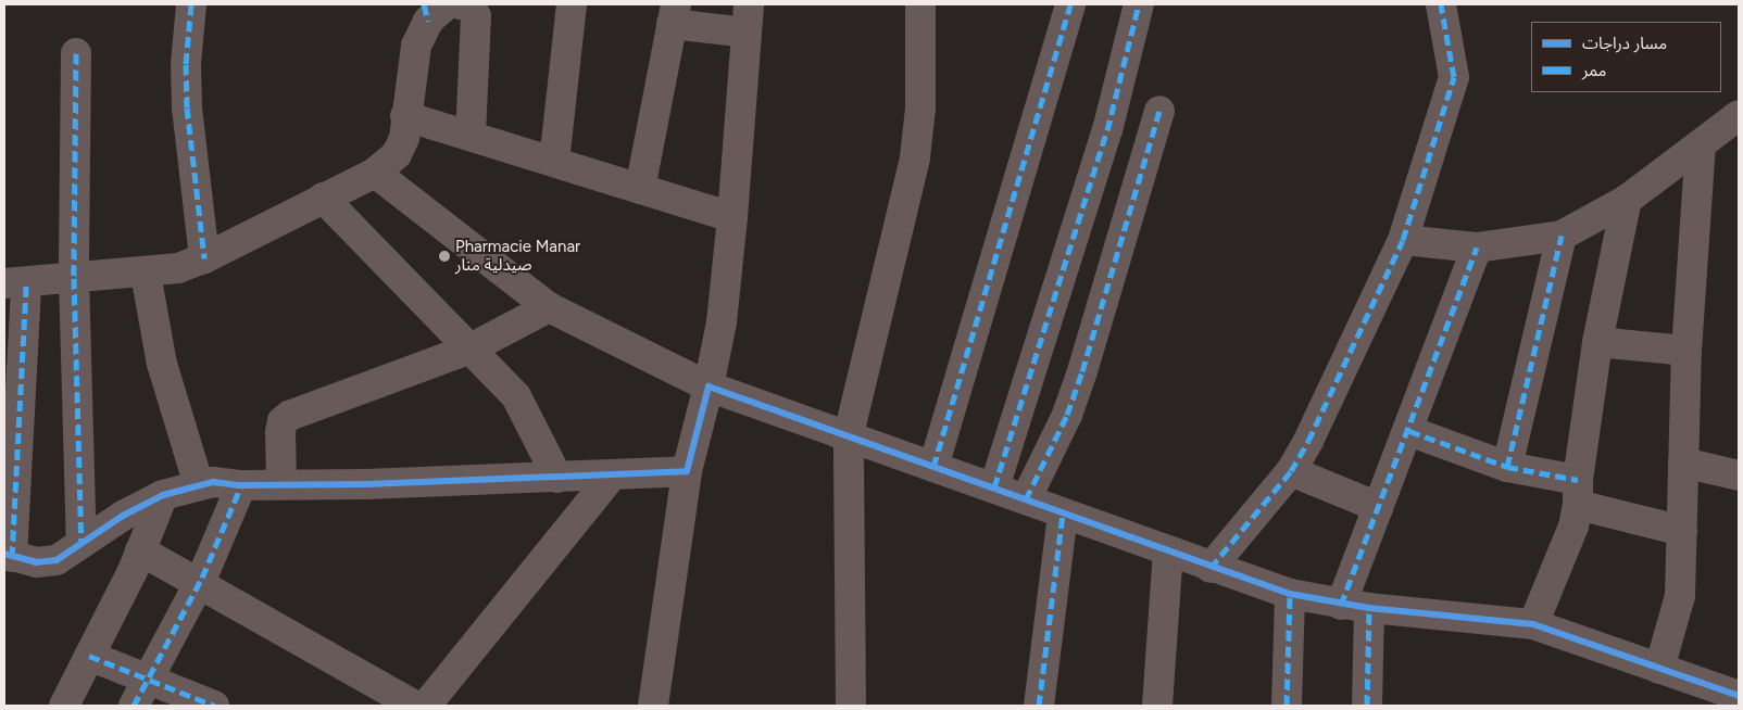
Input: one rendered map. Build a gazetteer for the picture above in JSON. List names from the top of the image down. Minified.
{"places":["Pharmacie Manar صيدلية منار"],"legend":["مسار دراجات","ممر"]}
